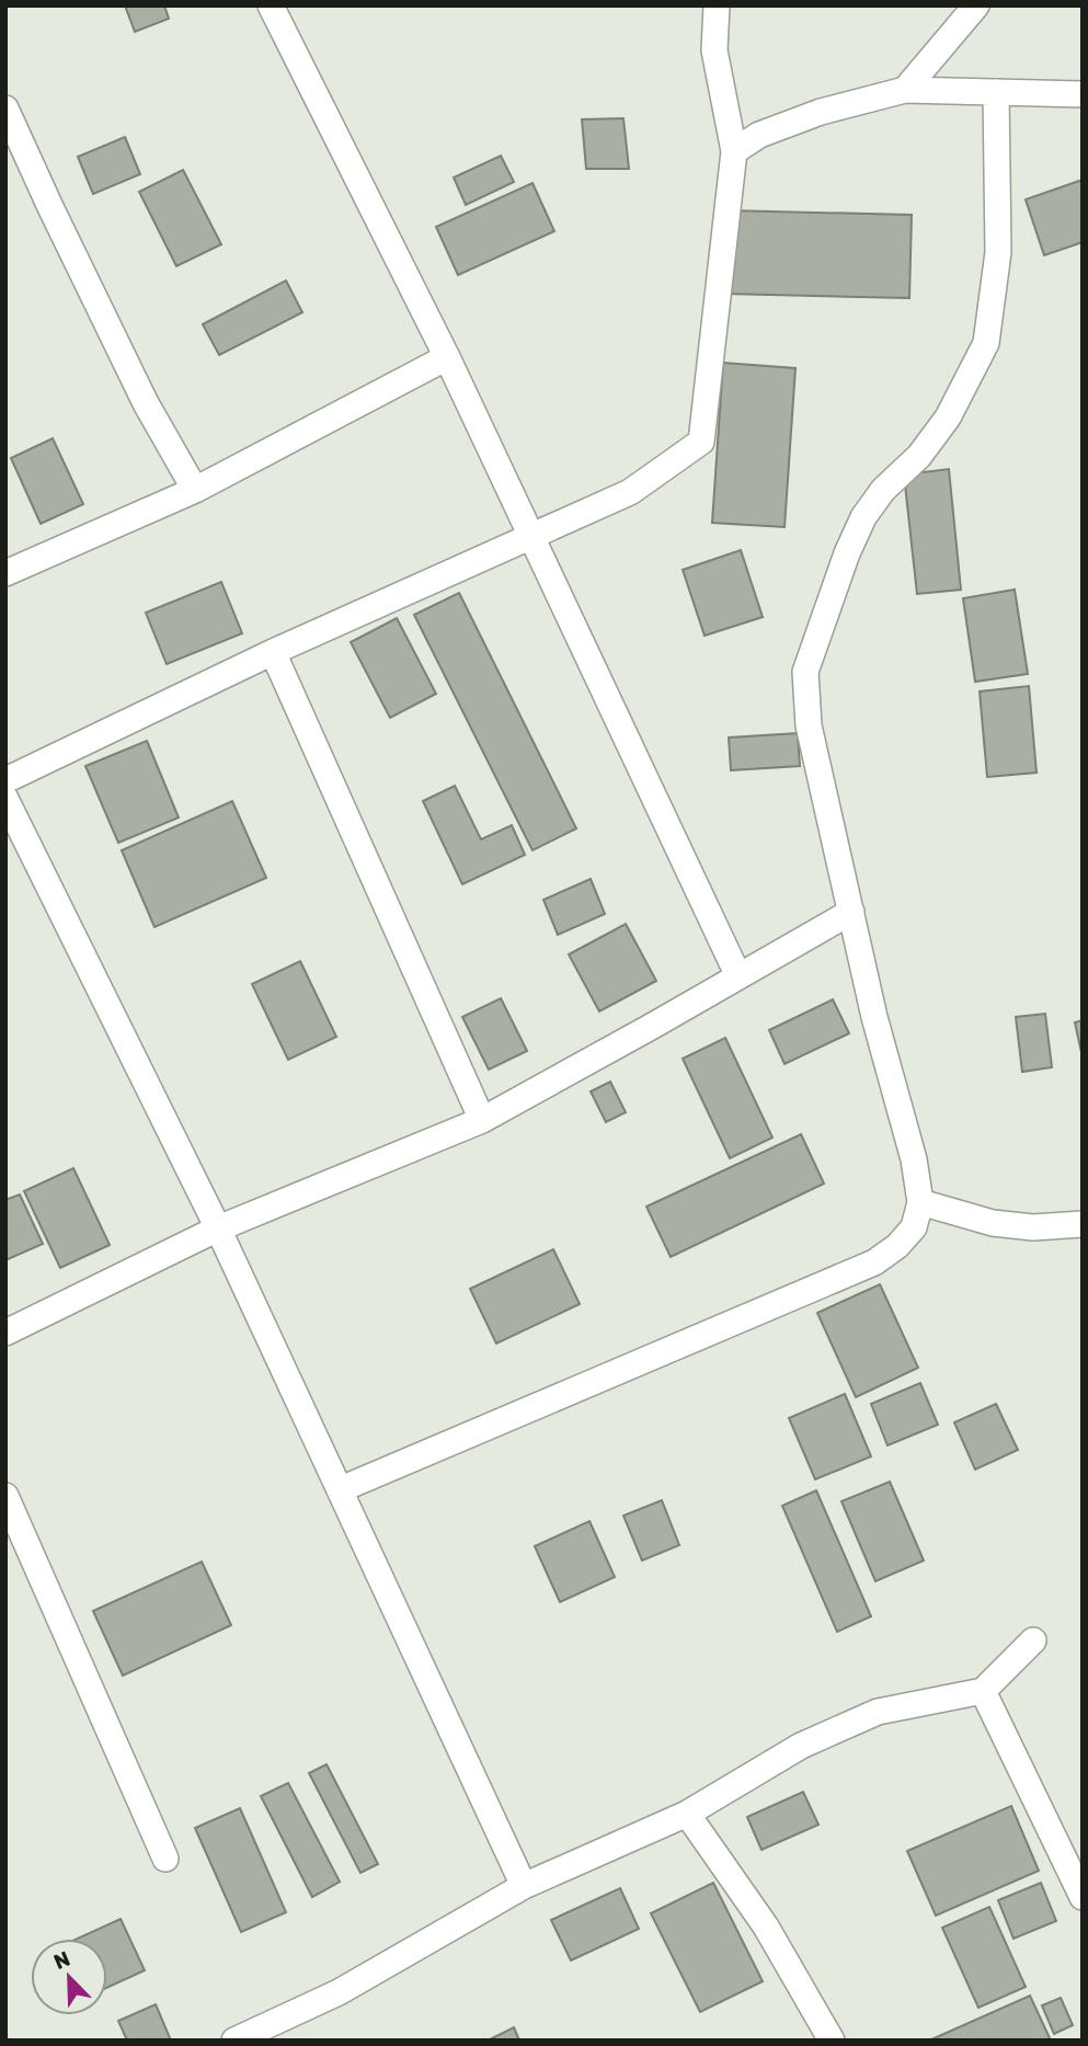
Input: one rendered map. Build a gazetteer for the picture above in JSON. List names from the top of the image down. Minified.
{"north":"top left"}
